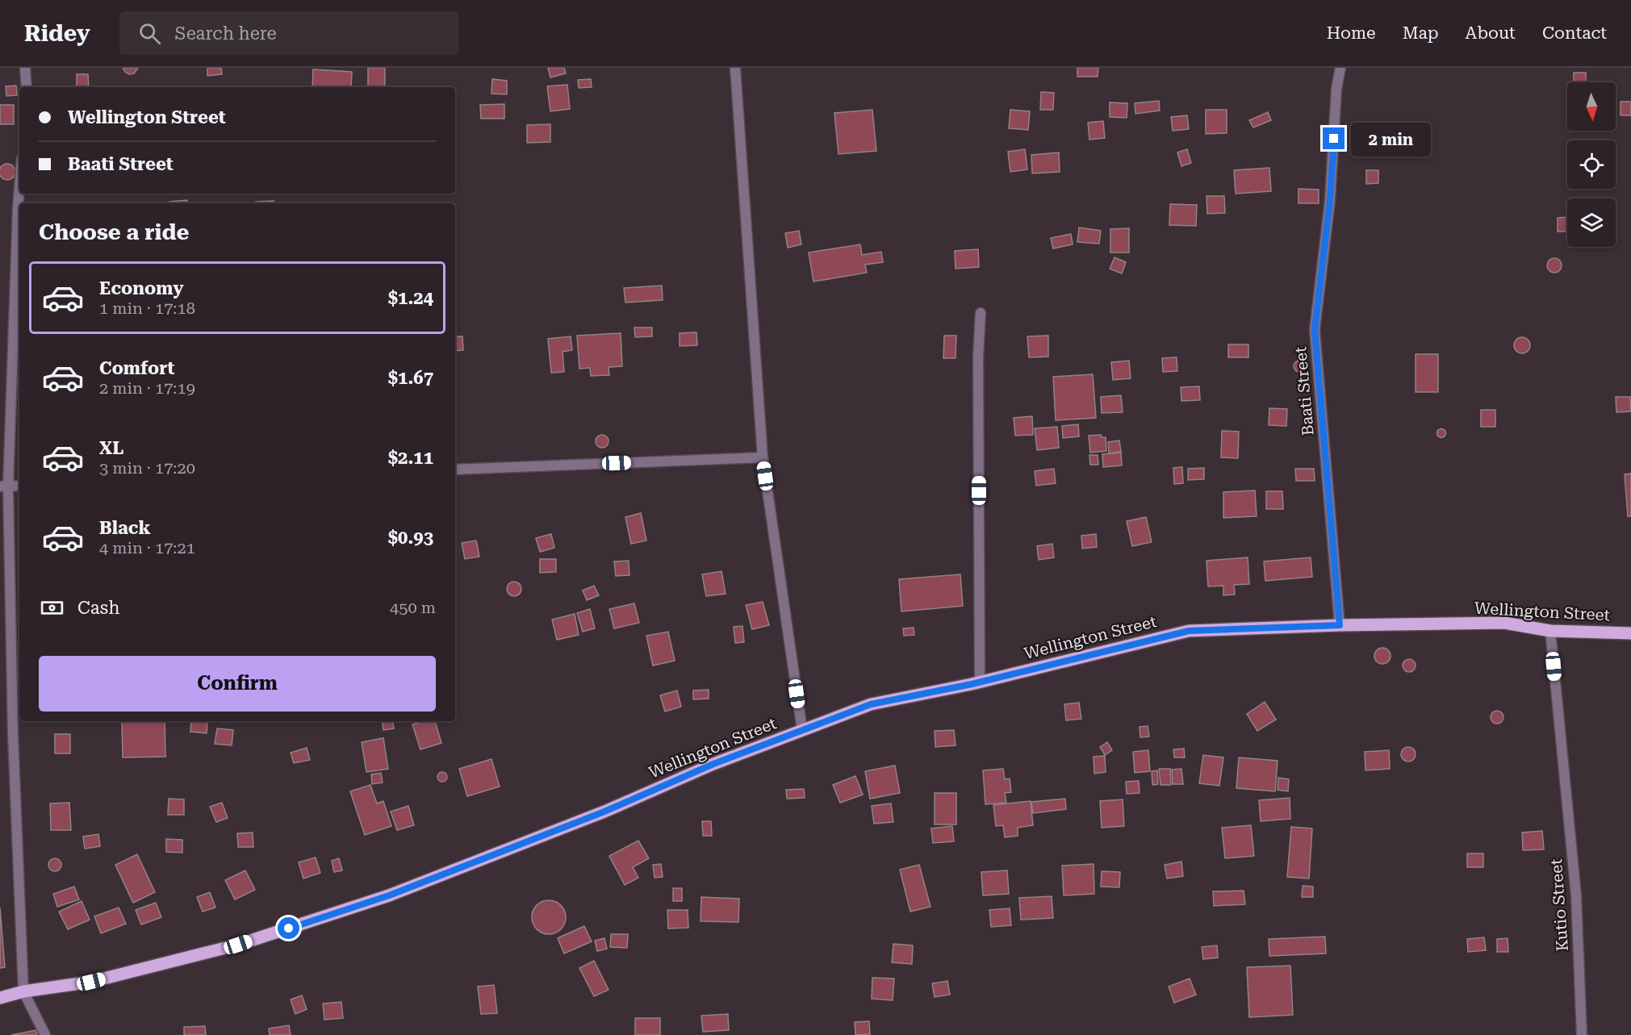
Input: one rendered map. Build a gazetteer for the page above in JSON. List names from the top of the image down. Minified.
{"streets":{"main road":["Wellington Street"],"street":["Baati Street","Kutio Street"]},"crossings":[["Baati Street","Wellington Street"],["Wellington Street","Kutio Street"]],"north":"bottom","page":{"header":"Ridey","search":"Search here","nav":["Home","Map","About","Contact"],"banner":["Wellington Street","Baati Street"],"bubble":"2 min","heading":"Choose a ride","list":[{"name":"Economy","note":"1 min · 17:18","value":"$1.24"},{"name":"Comfort","note":"2 min · 17:19","value":"$1.67"},{"name":"XL","note":"3 min · 17:20","value":"$2.11"},{"name":"Black","note":"4 min · 17:21","value":"$0.93"}],"pay":["Cash","450 m"],"buttons":"Confirm"}}
